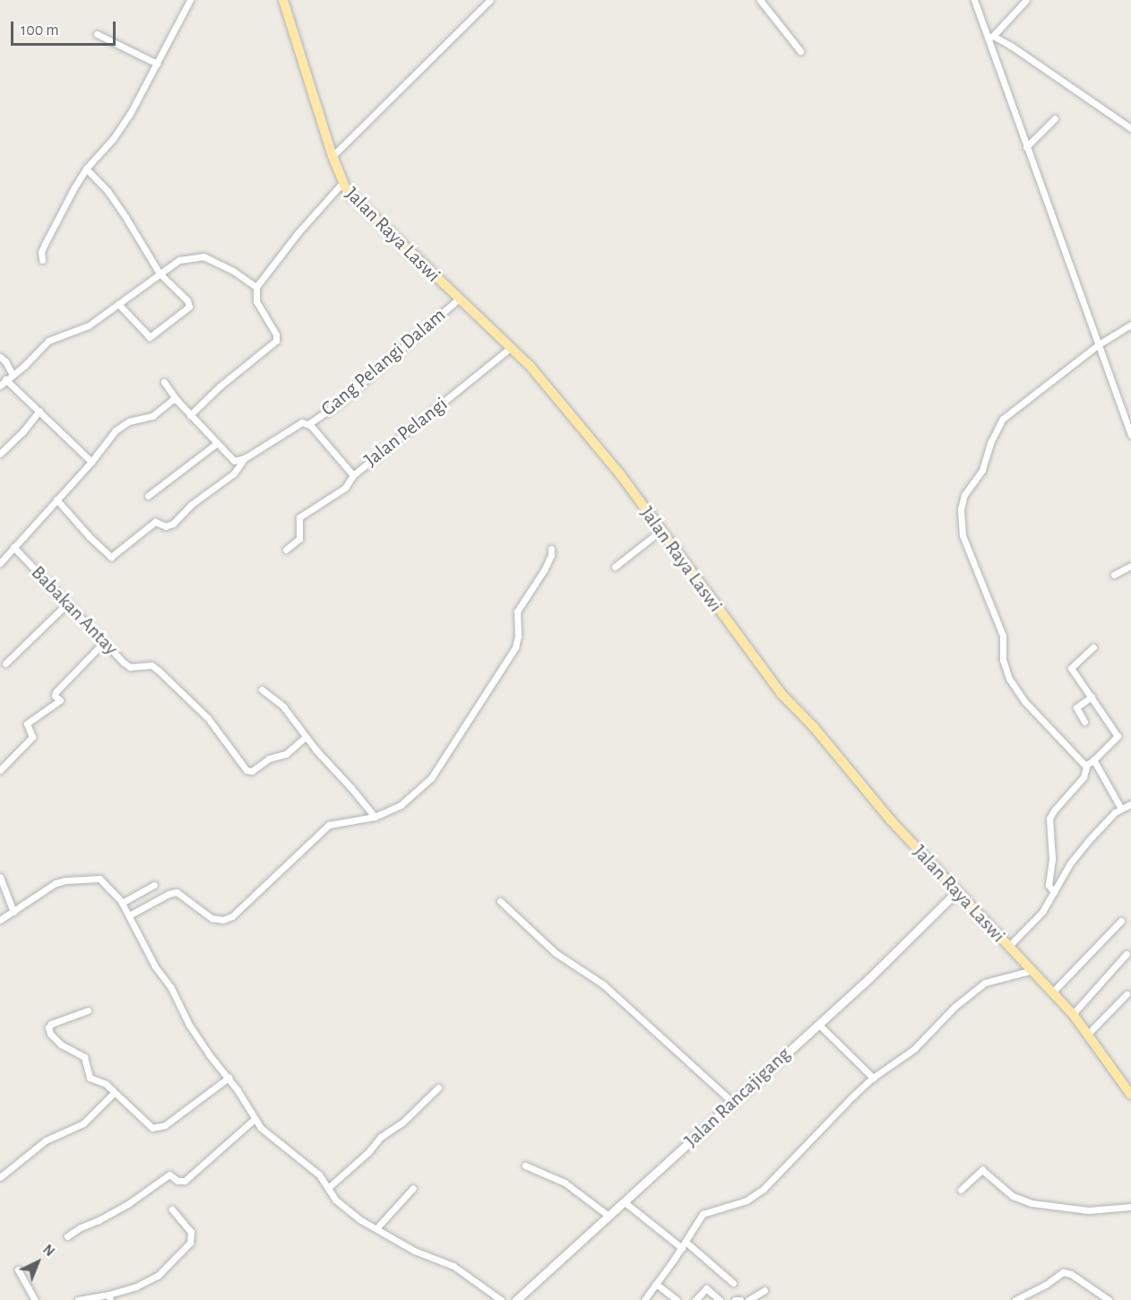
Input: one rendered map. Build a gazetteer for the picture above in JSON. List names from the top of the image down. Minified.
{"streets":{"main road":["Jalan Raya Laswi","Jalan Rancajigang"],"street":["Gang Pelangi Dalam","Jalan Pelangi","Babakan Antay"]},"crossings":[["Jalan Raya Laswi","Gang Pelangi Dalam"],["Jalan Raya Laswi","Jalan Pelangi"],["Jalan Raya Laswi","Jalan Rancajigang"],["Gang Pelangi Dalam","Jalan Pelangi"]],"scale_bar":"100 m","north":"top right"}
